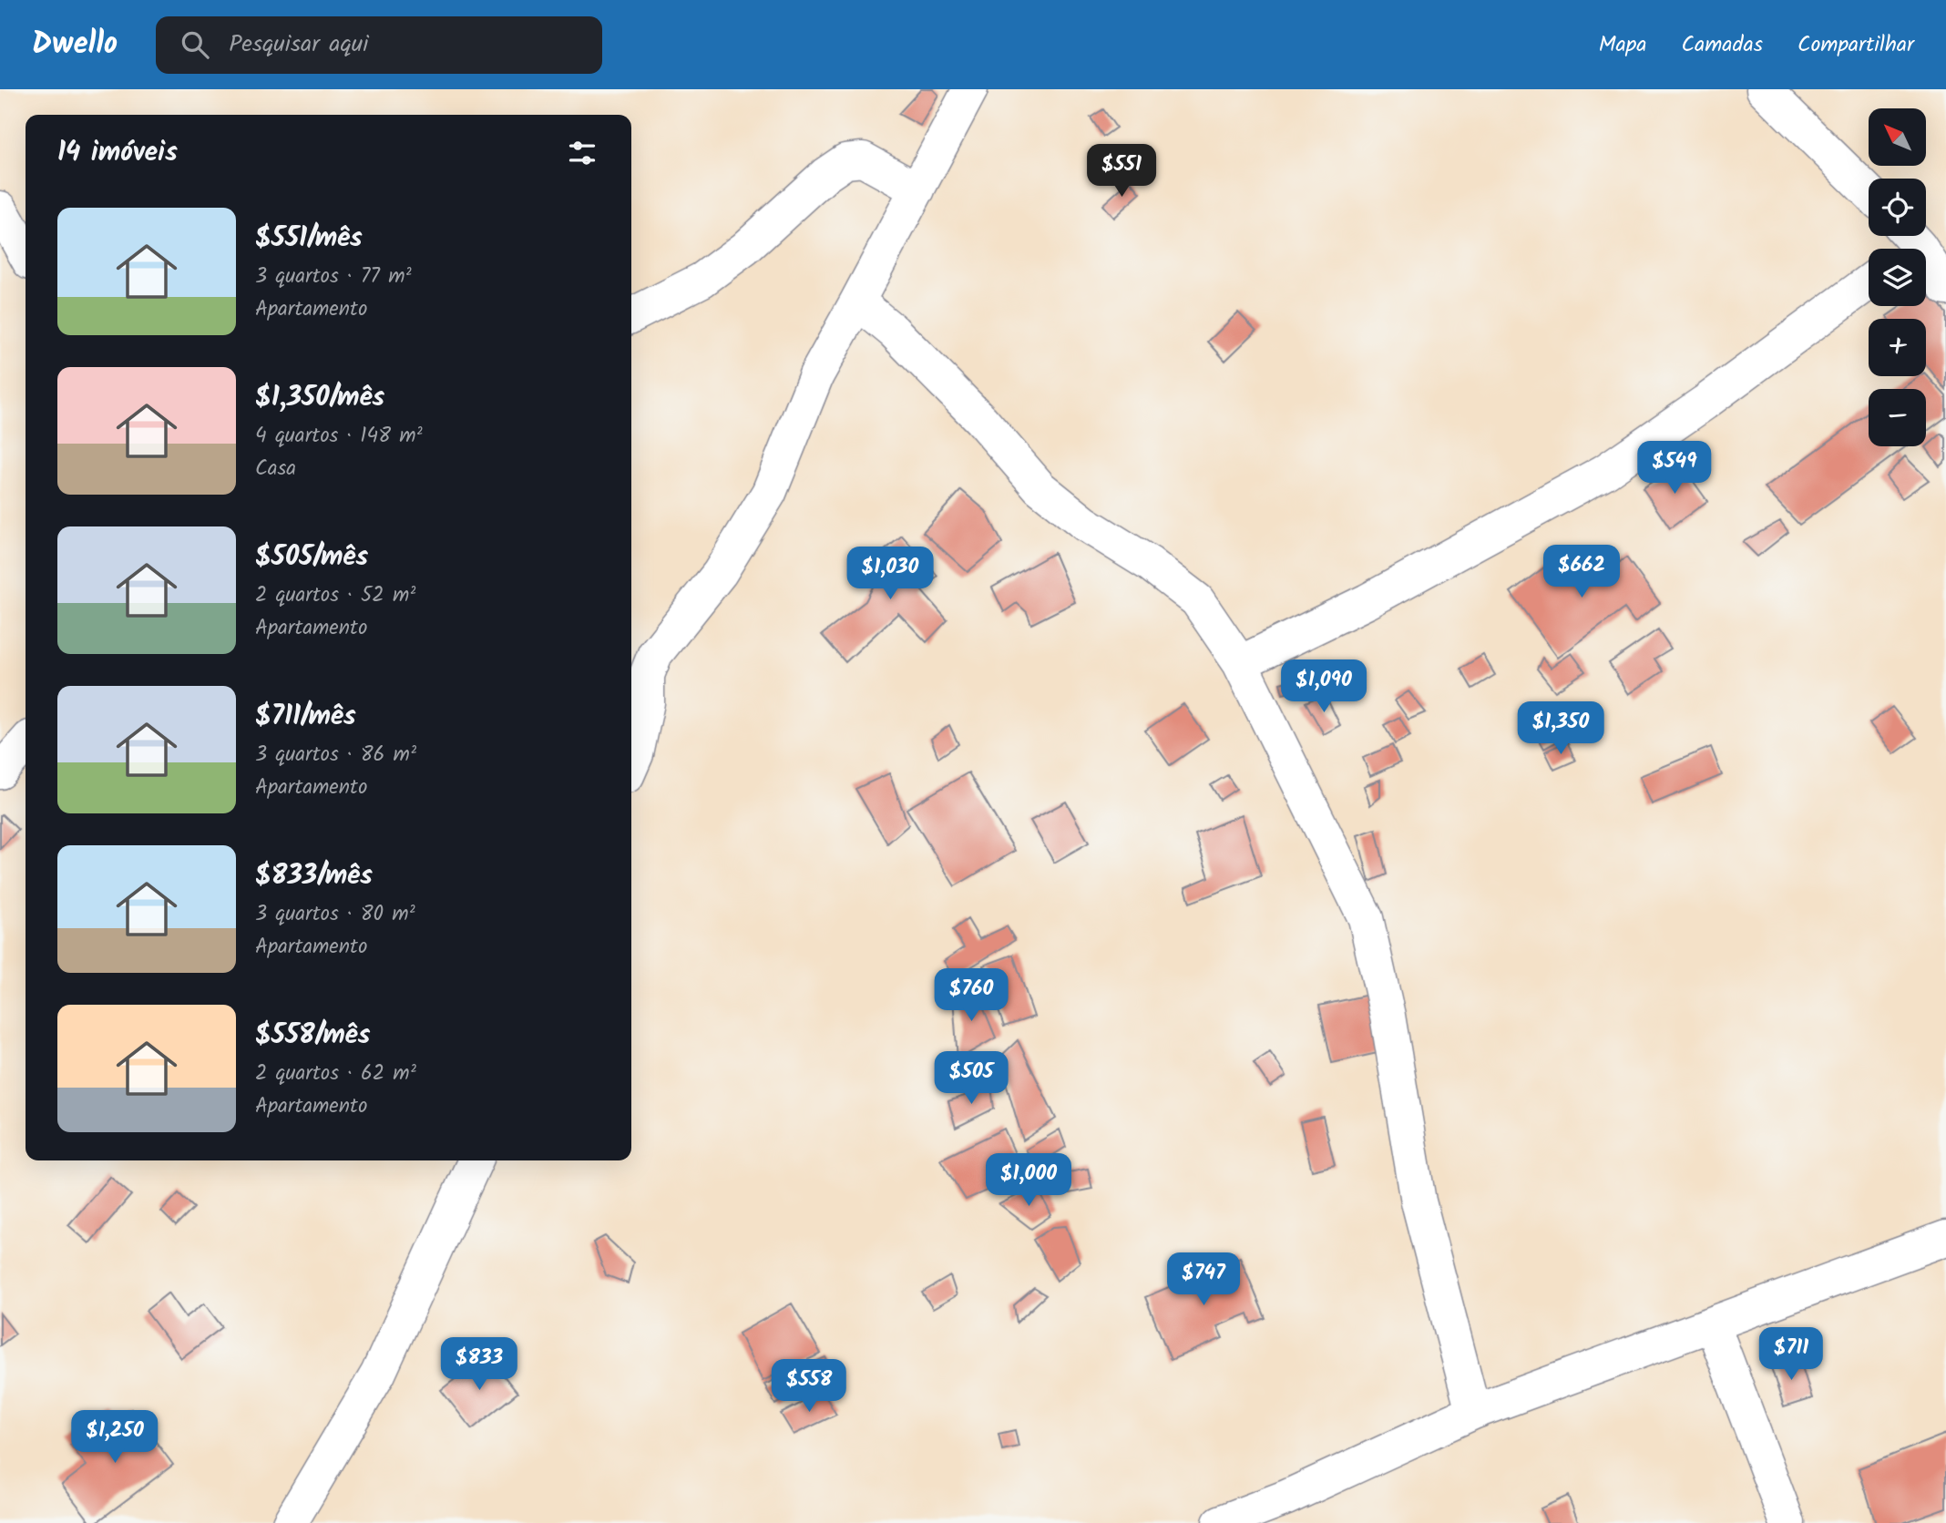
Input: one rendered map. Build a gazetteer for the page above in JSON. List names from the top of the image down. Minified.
{"north":"top left","page":{"header":"Dwello","search":"Pesquisar aqui","nav":["Mapa","Camadas","Compartilhar"],"map_buttons":["+","−"],"heading":"14 imóveis","price":["$551","$549","$662","$1,030","$1,090","$1,350","$760","$505","$1,000","$747","$711","$833","$558","$1,250"],"list":[{"name":"$551/mês","note":"3 quartos · 77 m² · Apartamento"},{"name":"$1,350/mês","note":"4 quartos · 148 m² · Casa"},{"name":"$505/mês","note":"2 quartos · 52 m² · Apartamento"},{"name":"$711/mês","note":"3 quartos · 86 m² · Apartamento"},{"name":"$833/mês","note":"3 quartos · 80 m² · Apartamento"},{"name":"$558/mês","note":"2 quartos · 62 m² · Apartamento"}]}}
